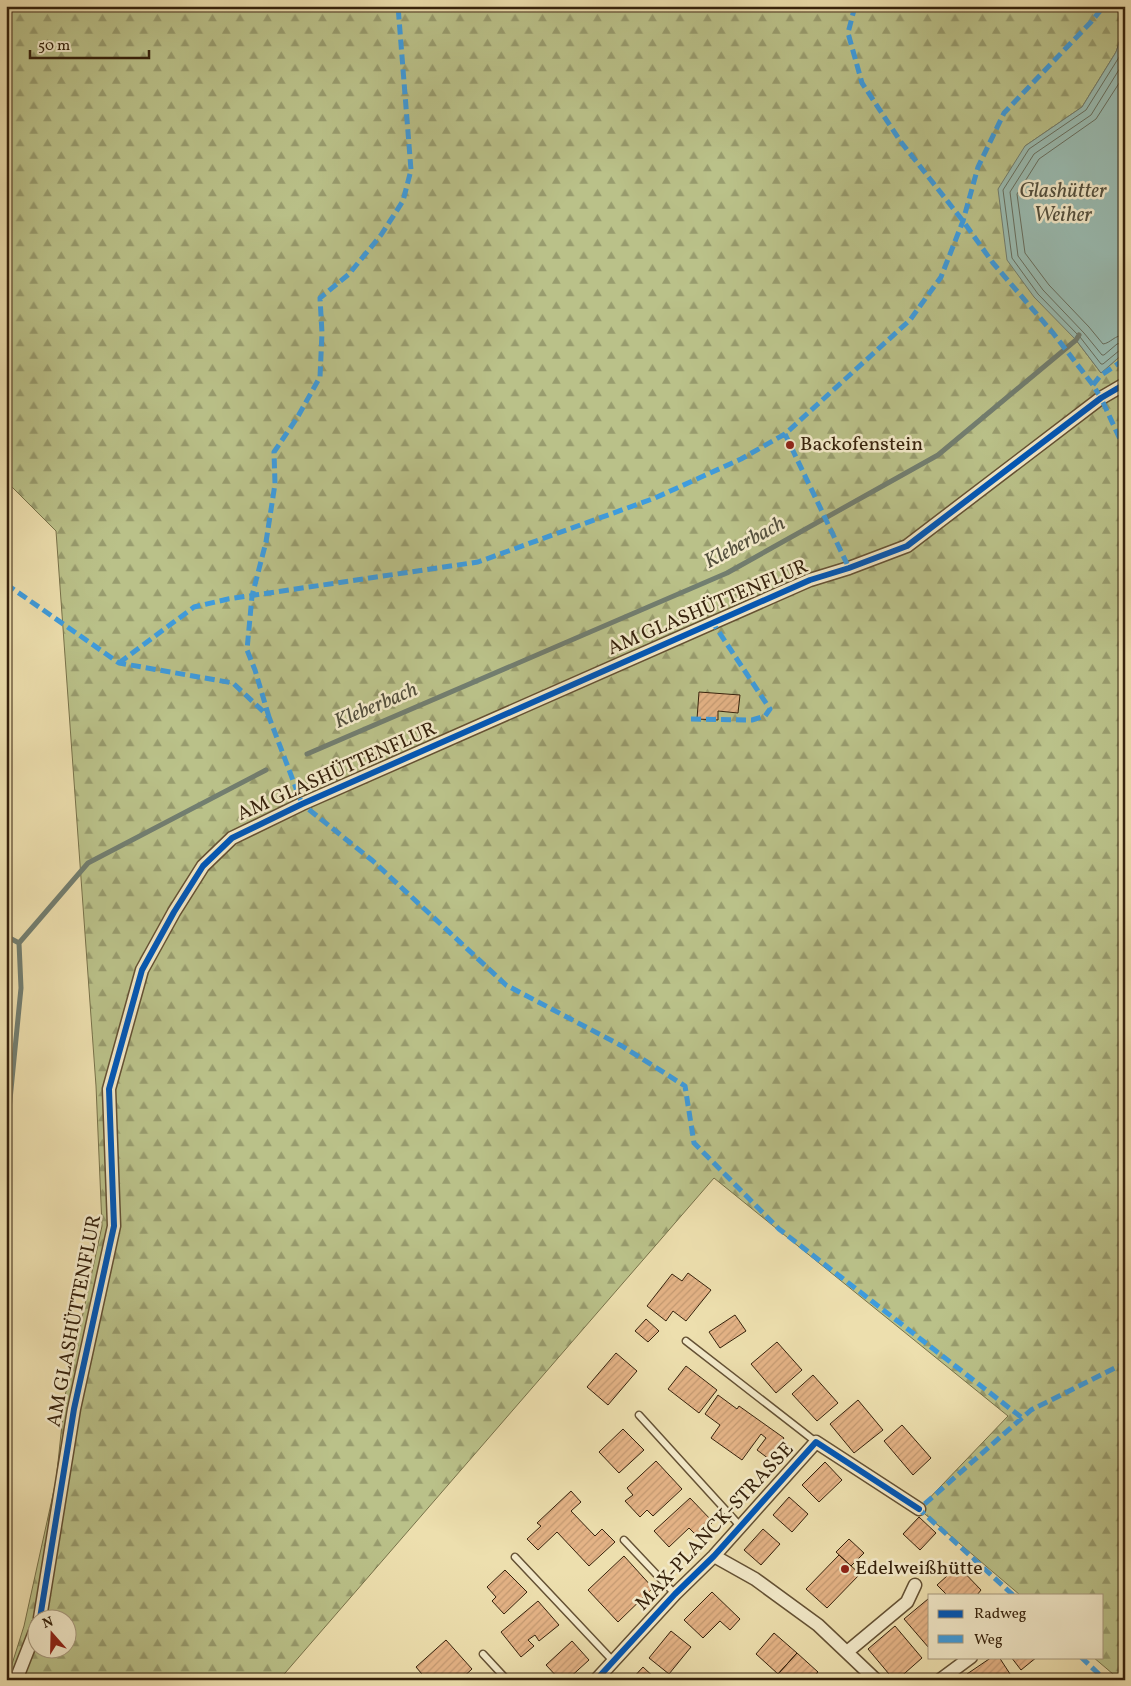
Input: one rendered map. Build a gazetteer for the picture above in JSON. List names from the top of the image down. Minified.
{"streets":{"street":["AM GLASHÜTTENFLUR","MAX-PLANCK-STRASSE"]},"water":["Glashütter Weiher","Kleberbach"],"places":["Backofenstein","Edelweißhütte"],"legend":["Radweg","Weg"],"scale_bar":"50 m","north":"top"}
